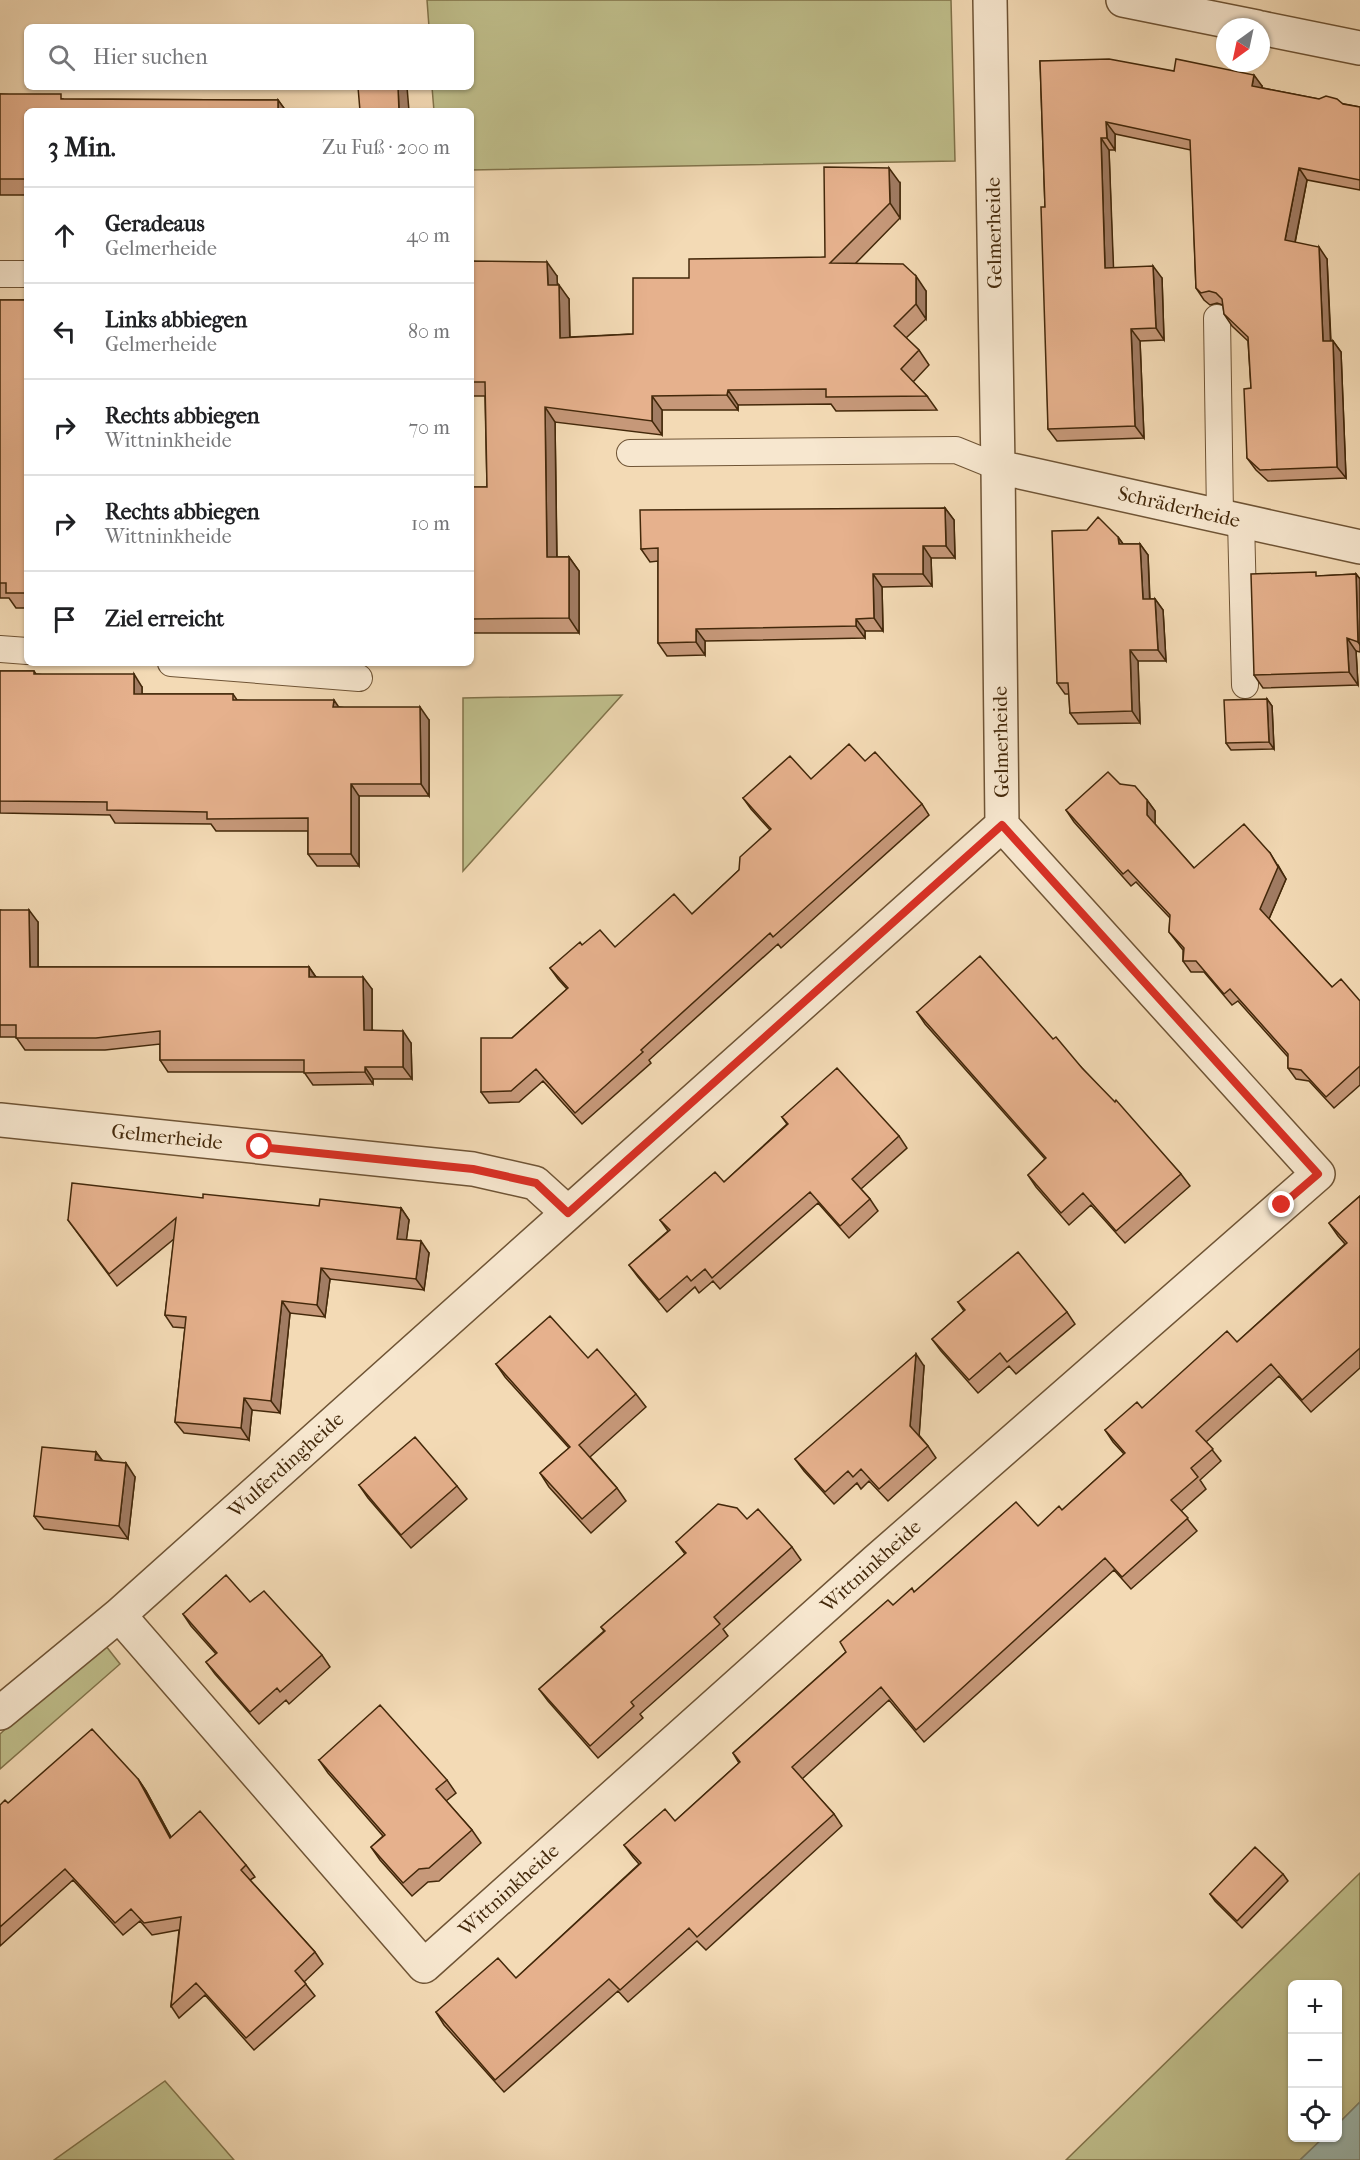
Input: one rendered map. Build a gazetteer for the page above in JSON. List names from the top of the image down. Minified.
{"streets":{"street":["Gelmerheide","Schräderheide","Wulferdingheide","Wittninkheide"]},"crossings":[["Gelmerheide","Schräderheide"],["Gelmerheide","Wulferdingheide"],["Gelmerheide","Wittninkheide"],["Wulferdingheide","Wittninkheide"]],"north":"bottom left","page":{"search":"Hier suchen","heading":["3 Min.","Zu Fuß · 200 m"],"list":[["Geradeaus","Gelmerheide","40 m"],["Links abbiegen","Gelmerheide","80 m"],["Rechts abbiegen","Wittninkheide","70 m"],["Rechts abbiegen","Wittninkheide","10 m"],"Ziel erreicht"],"map_buttons":["+","−"]}}
